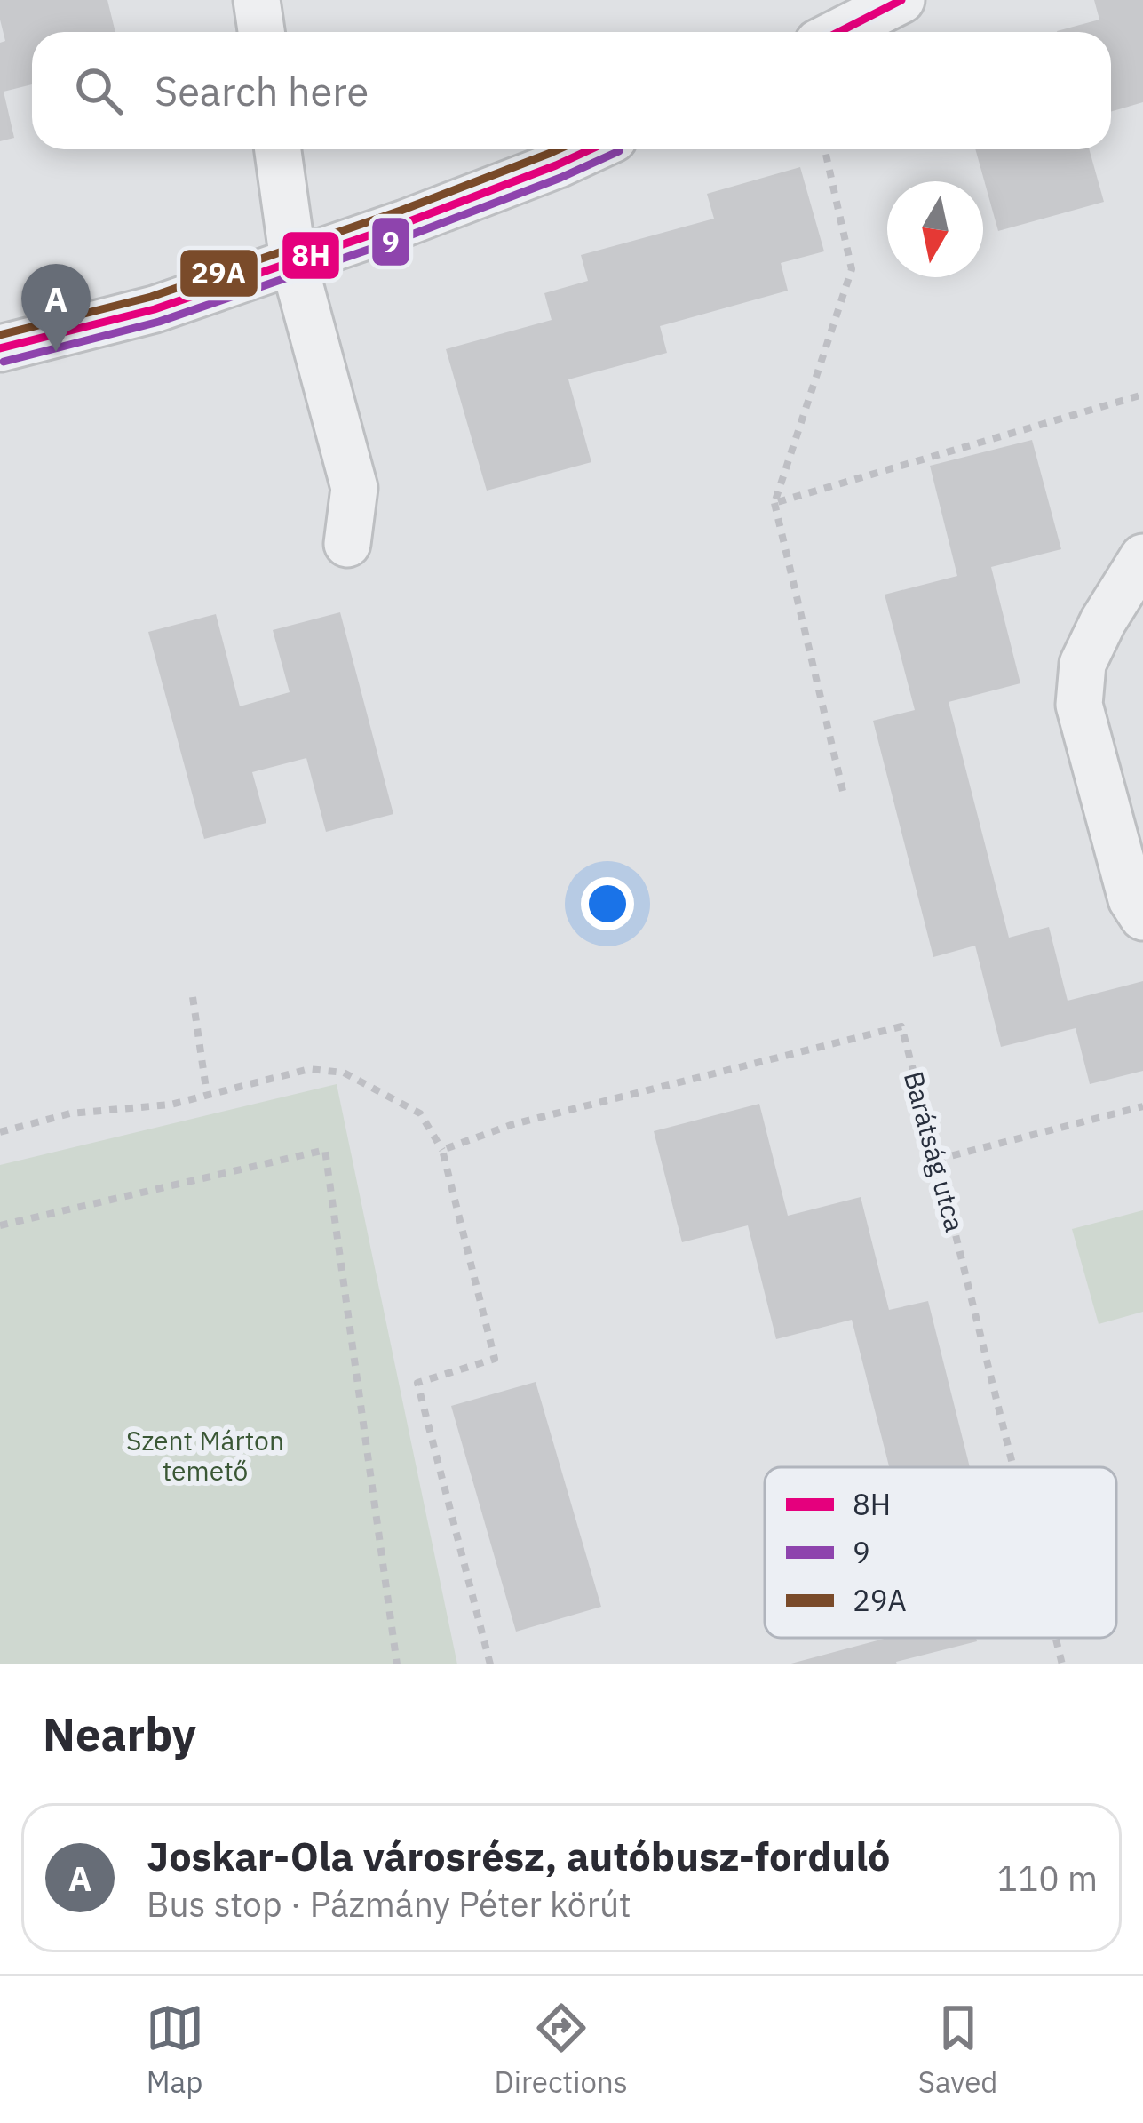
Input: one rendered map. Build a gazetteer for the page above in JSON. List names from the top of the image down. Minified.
{"streets":{"path":["Barátság utca"]},"parks":["Szent Márton temető"],"lines":["transit line 8H","transit line 29A","transit line 9"],"legend":["8H","9","29A"],"north":"bottom","page":{"search":"Search here","pins":"A","heading":"Nearby","list":[{"mark":"A","name":"Joskar-Ola városrész, autóbusz-forduló","note":"Bus stop · Pázmány Péter körút","value":"110 m"}],"nav":["Map","Directions","Saved"]}}
